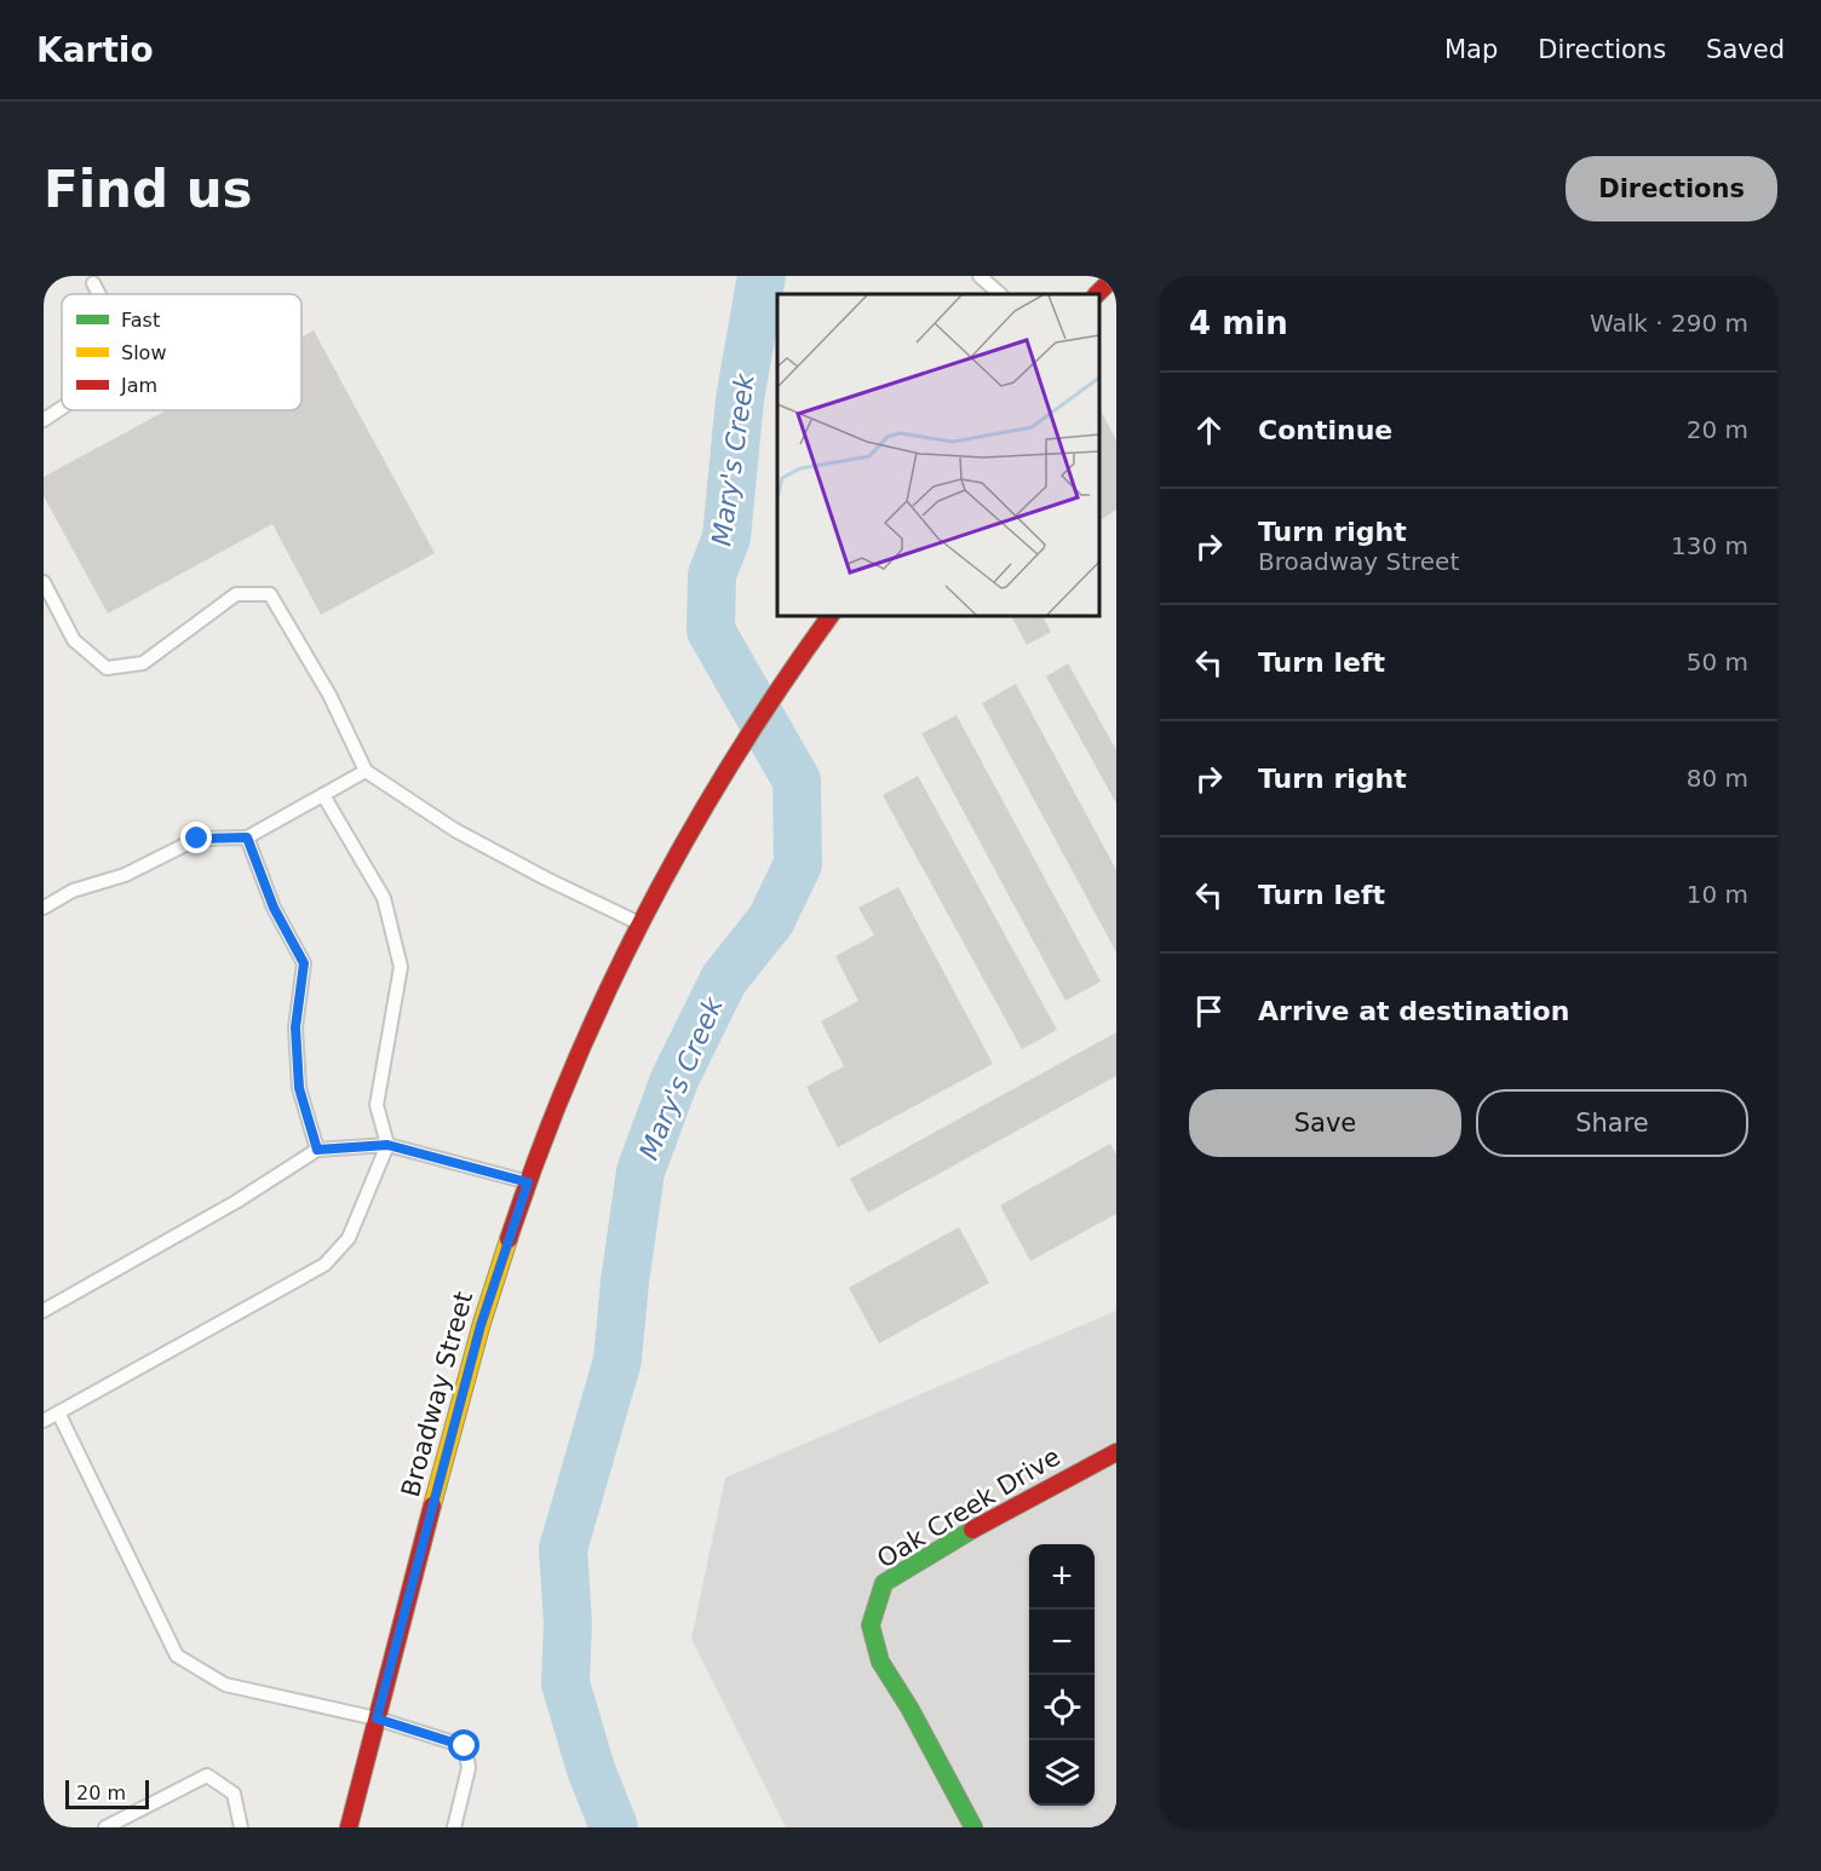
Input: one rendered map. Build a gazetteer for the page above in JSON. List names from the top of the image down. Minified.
{"streets":{"main road":["Broadway Street","Oak Creek Drive"]},"water":["Mary's Creek"],"legend":["Fast","Slow","Jam"],"scale_bar":"20 m","page":{"header":"Kartio","nav":["Map","Directions","Saved"],"buttons":["Directions",["Save","Share"]],"title":"Find us","heading":["4 min","Walk · 290 m"],"list":[["Continue","20 m"],["Turn right","Broadway Street","130 m"],["Turn left","50 m"],["Turn right","80 m"],["Turn left","10 m"],"Arrive at destination"],"map_buttons":["+","−"],"scale":"20 m"}}
